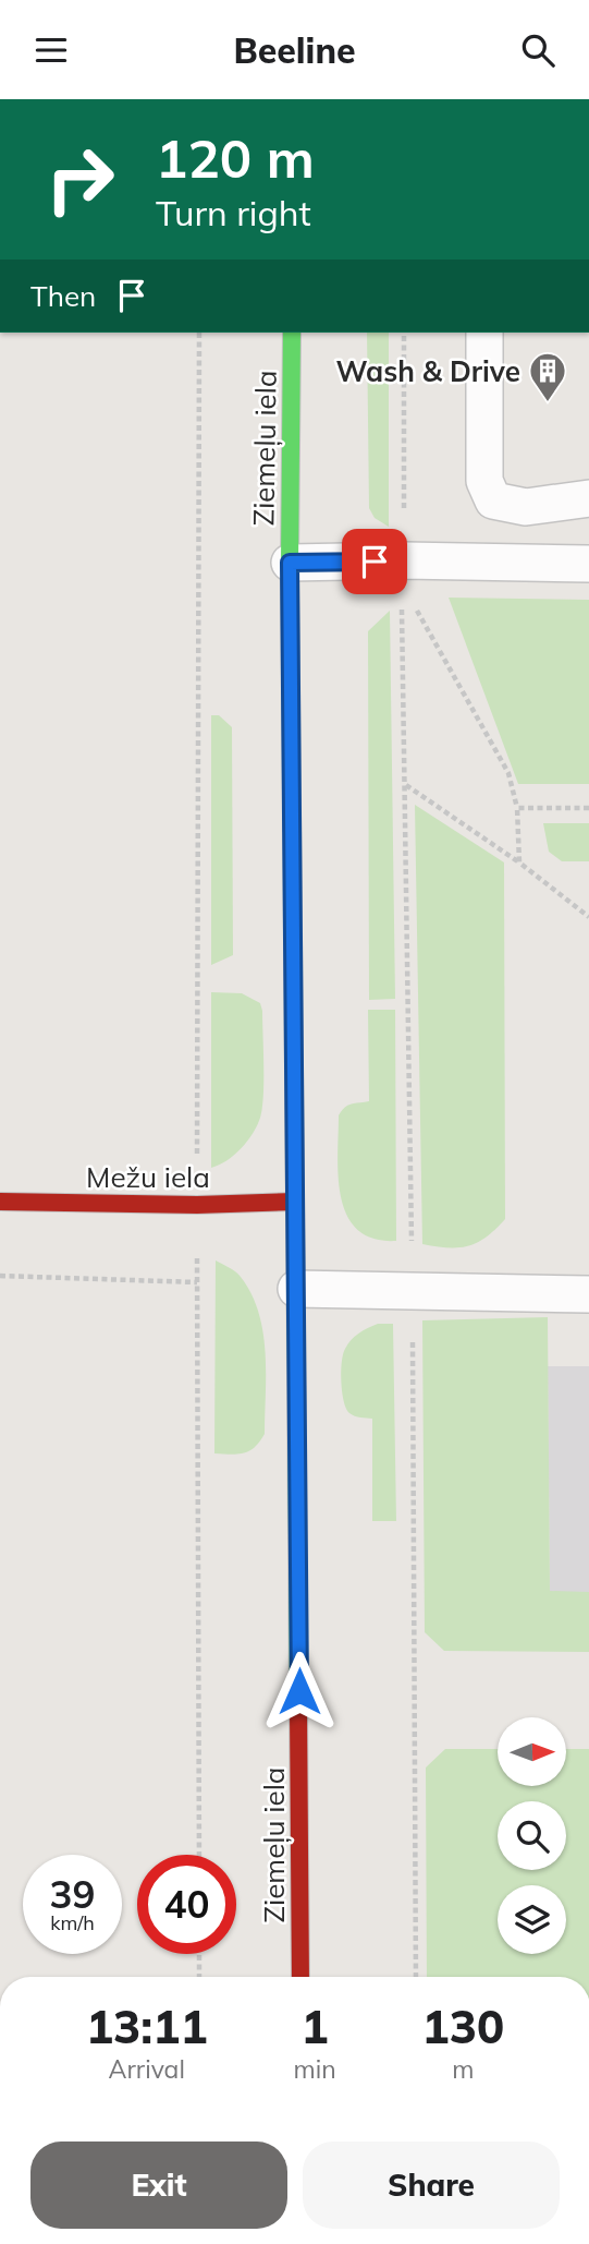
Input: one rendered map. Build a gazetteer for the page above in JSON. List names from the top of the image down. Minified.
{"streets":{"street":["Ziemeļu iela","Mežu iela"]},"crossings":[["Ziemeļu iela","Mežu iela"]],"places":{"building":["Wash & Drive"]},"north":"right","page":{"header":"Beeline","turn":["120 m","Turn right"],"then":"Then","speed":"39 km/h","limit":"40","eta":["13:11","Arrival","1","min","130","m"],"buttons":["Exit","Share"]}}
